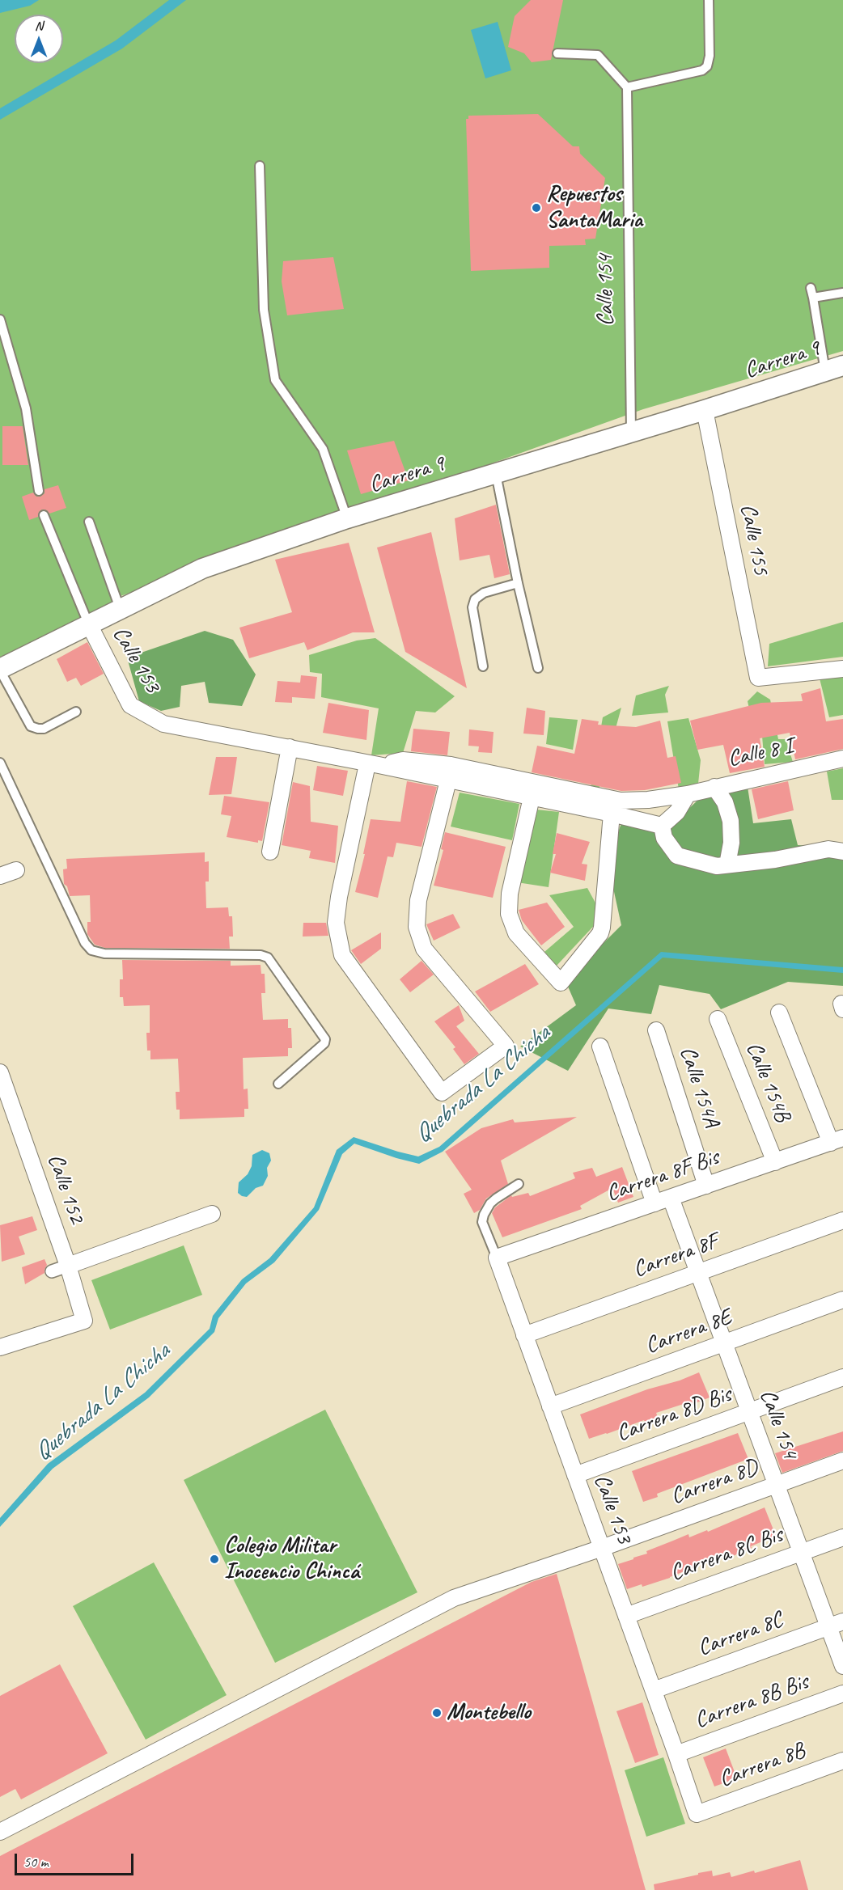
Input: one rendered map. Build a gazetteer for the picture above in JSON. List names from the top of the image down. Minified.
{"streets":{"street":["Calle 154","Carrera 9","Calle 155","Calle 153","Calle 8 I","Calle 154B","Calle 154A","Carrera 8F Bis","Calle 152","Carrera 8F","Carrera 8E","Carrera 8D Bis","Carrera 8D","Carrera 8C Bis","Carrera 8C","Carrera 8B Bis","Carrera 8B"]},"crossings":[["Calle 154","Carrera 9"],["Calle 154","Carrera 8F Bis"],["Calle 154","Carrera 8F"],["Calle 154","Carrera 8E"],["Calle 154","Carrera 8D Bis"],["Calle 154","Carrera 8D"],["Calle 154","Carrera 8C Bis"],["Calle 154","Carrera 8C"],["Carrera 9","Calle 155"],["Carrera 9","Calle 153"],["Calle 153","Calle 8 I"],["Calle 153","Carrera 8F Bis"],["Calle 153","Carrera 8F"],["Calle 153","Carrera 8E"],["Calle 153","Carrera 8D Bis"],["Calle 153","Carrera 8D"],["Calle 153","Carrera 8C Bis"],["Calle 153","Carrera 8C"],["Calle 153","Carrera 8B Bis"],["Calle 153","Carrera 8B"],["Calle 154B","Carrera 8F Bis"],["Calle 154A","Carrera 8F Bis"]],"water":["Quebrada La Chicha"],"places":["Repuestos SantaMaria","Colegio Militar Inocencio Chincá","Montebello"],"scale_bar":"50 m","north":"top"}
